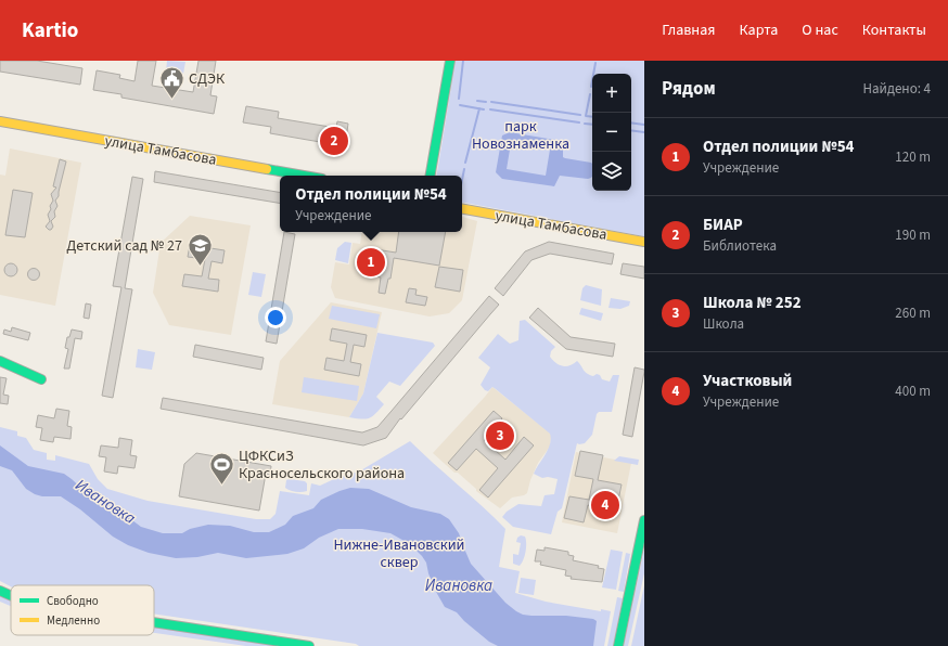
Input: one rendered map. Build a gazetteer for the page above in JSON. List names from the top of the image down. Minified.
{"streets":{"street":["улица Тамбасова"]},"water":["Ивановка"],"parks":["парк Новознаменка","Нижне-Ивановский сквер"],"places":{"public building":["СДЭК"],"school or university":["Детский сад № 27"],"sports":["ЦФКСиЗ Красносельского района"]},"legend":["Свободно","Медленно"],"page":{"header":"Kartio","nav":["Главная","Карта","О нас","Контакты"],"heading":["Рядом","Найдено: 4"],"map_buttons":["+","−"],"list":[{"mark":"1","name":"Отдел полиции №54","note":"Учреждение","value":"120 m"},{"mark":"2","name":"БИАР","note":"Библиотека","value":"190 m"},{"mark":"3","name":"Школа № 252","note":"Школа","value":"260 m"},{"mark":"4","name":"Участковый","note":"Учреждение","value":"400 m"}],"pins":["2","1","3","4"],"popup":["Отдел полиции №54","Учреждение"]}}
